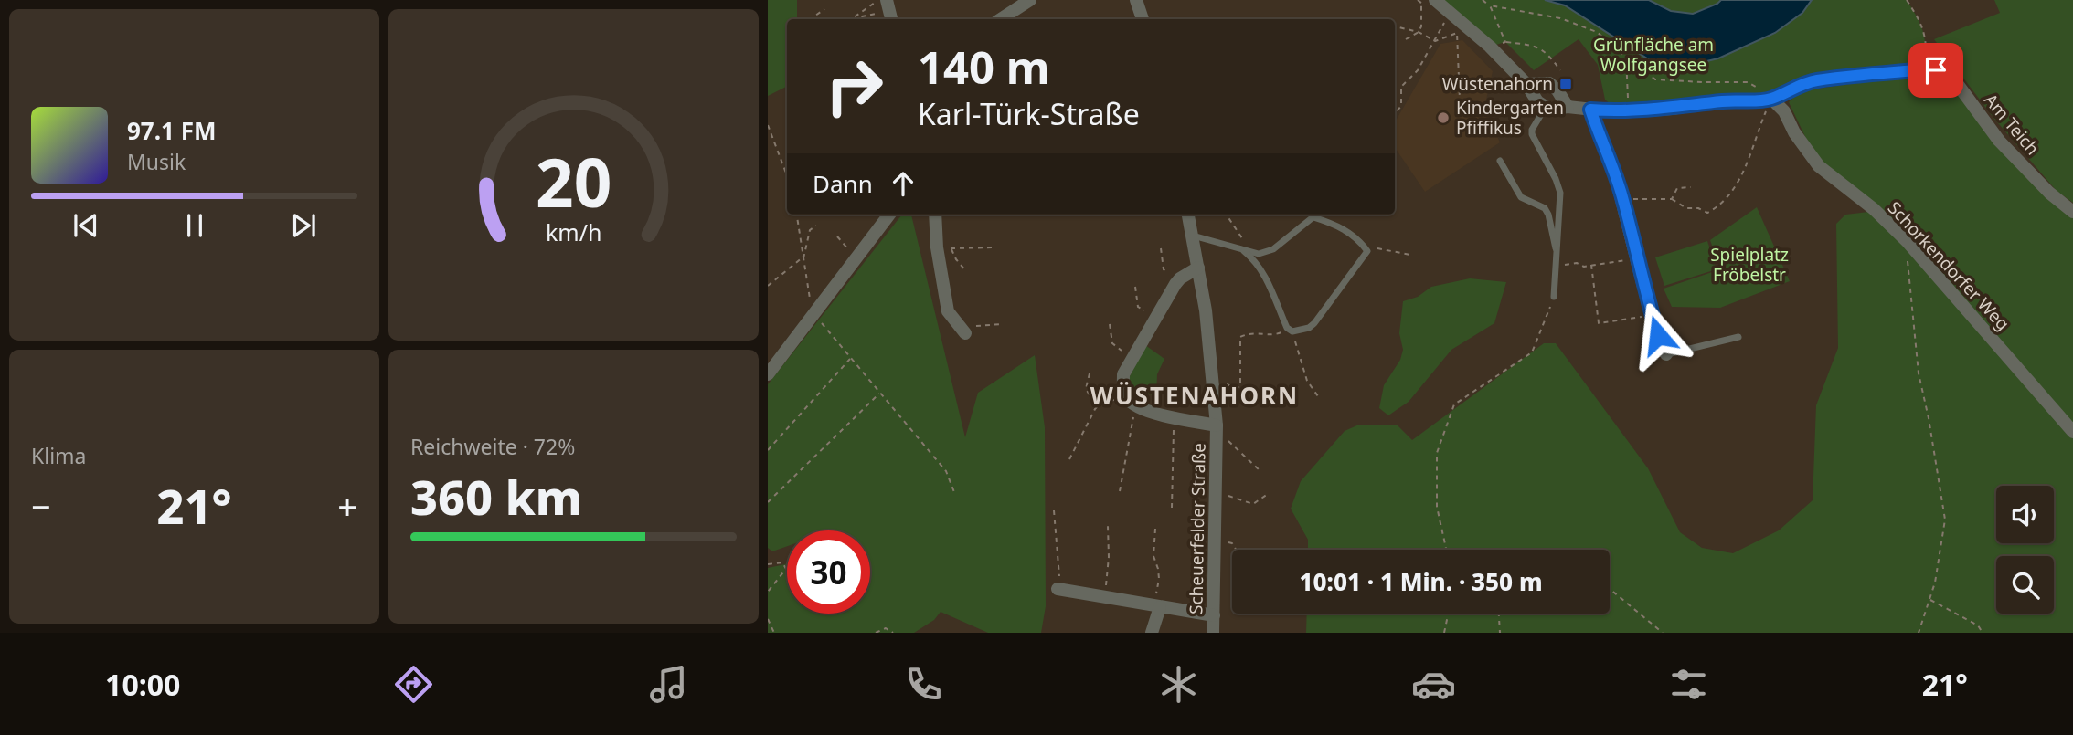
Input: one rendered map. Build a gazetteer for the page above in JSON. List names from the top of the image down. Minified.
{"streets":{"street":["Am Teich","Schorkendorfer Weg","Scheuerfelder Straße"]},"crossings":[["Am Teich","Schorkendorfer Weg"]],"districts":["WÜSTENAHORN"],"parks":["Grünfläche am Wolfgangsee","Spielplatz Fröbelstr"],"places":{"transit":["Wüstenahorn"],"other":["Kindergarten Pfiffikus"]},"page":{"turn":["140 m","Karl-Türk-Straße"],"song":["97.1 FM","Musik"],"then":"Dann","tile":["Klima",["Reichweite · 72%","360 km"]],"heat":["−","21°","+"],"limit":"30","trip":"10:01 · 1 Min. · 350 m","tabs":["10:00","21°"],"gauge":["20","km/h"]}}
